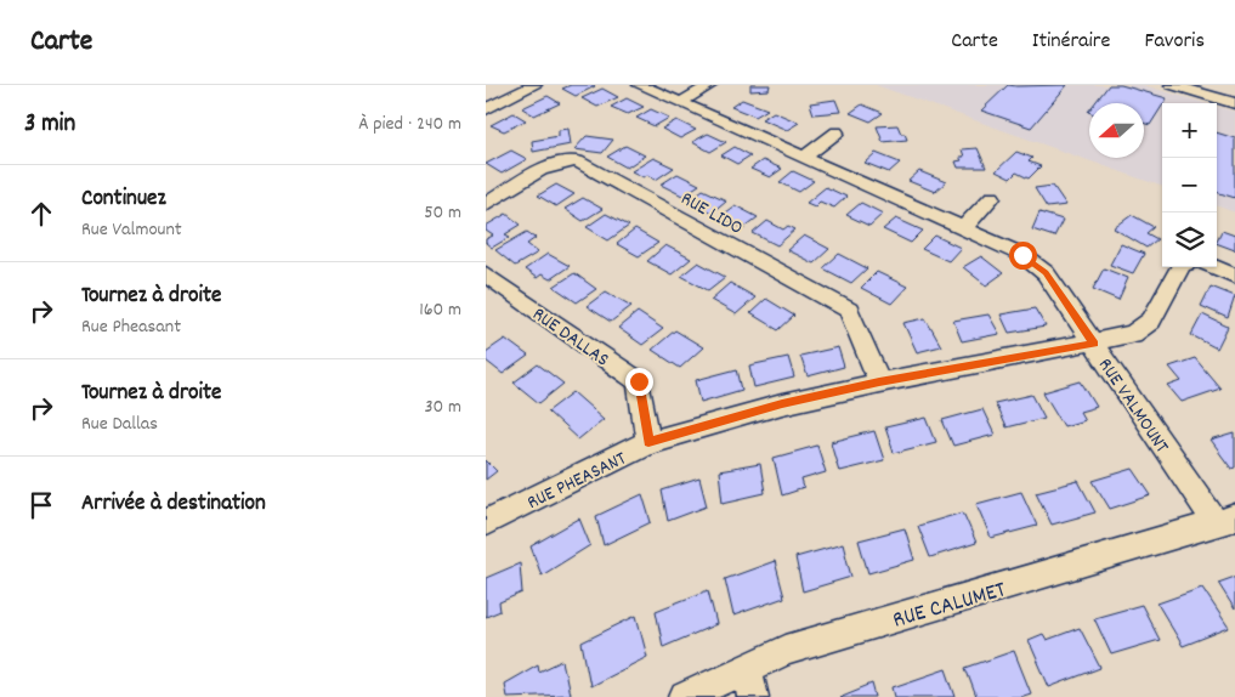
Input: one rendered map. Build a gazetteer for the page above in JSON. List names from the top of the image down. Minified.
{"streets":{"street":["RUE LIDO","RUE DALLAS","RUE VALMOUNT","RUE PHEASANT","RUE CALUMET"]},"crossings":[["RUE LIDO","RUE PHEASANT"],["RUE DALLAS","RUE PHEASANT"],["RUE VALMOUNT","RUE PHEASANT"],["RUE VALMOUNT","RUE CALUMET"]],"north":"left","page":{"header":"Carte","nav":["Carte","Itinéraire","Favoris"],"heading":["3 min","À pied · 240 m"],"map_buttons":["+","−"],"list":[["Continuez","Rue Valmount","50 m"],["Tournez à droite","Rue Pheasant","160 m"],["Tournez à droite","Rue Dallas","30 m"],"Arrivée à destination"]}}
